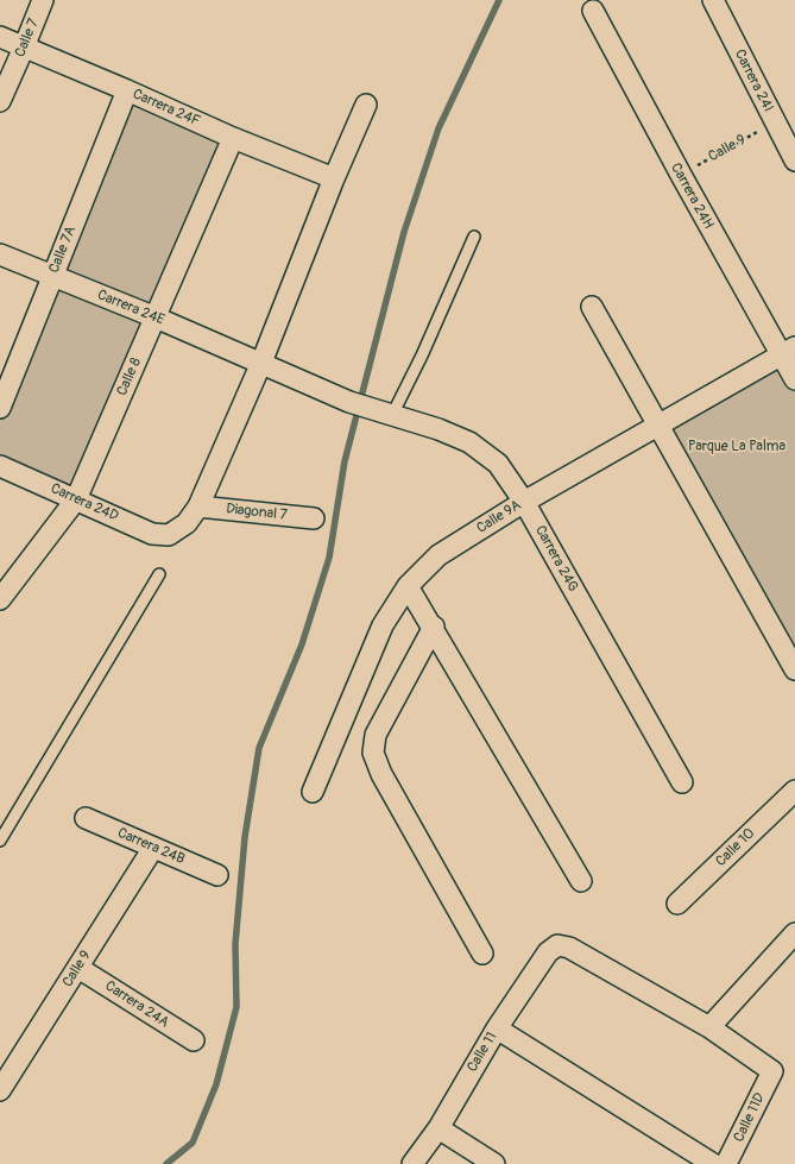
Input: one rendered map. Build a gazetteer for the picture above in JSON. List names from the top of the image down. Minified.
{"streets":{"street":["Calle 7","Carrera 24I","Carrera 24F","Calle 9","Carrera 24H","Calle 7A","Carrera 24E","Calle 8","Carrera 24D","Diagonal 7","Calle 9A","Carrera 24G","Carrera 24B","Calle 10","Carrera 24A","Calle 11","Calle 11D"]},"crossings":[["Calle 7","Carrera 24F"],["Carrera 24I","Calle 9"],["Carrera 24F","Calle 7A"],["Carrera 24F","Calle 8"],["Calle 9","Carrera 24H"],["Calle 9","Carrera 24B"],["Calle 9","Carrera 24A"],["Carrera 24H","Calle 9A"],["Calle 7A","Carrera 24E"],["Carrera 24E","Calle 8"],["Carrera 24E","Carrera 24G"],["Calle 8","Carrera 24D"],["Carrera 24D","Diagonal 7"],["Calle 9A","Carrera 24G"],["Calle 11","Calle 11D"]],"parks":["Parque La Palma"]}
